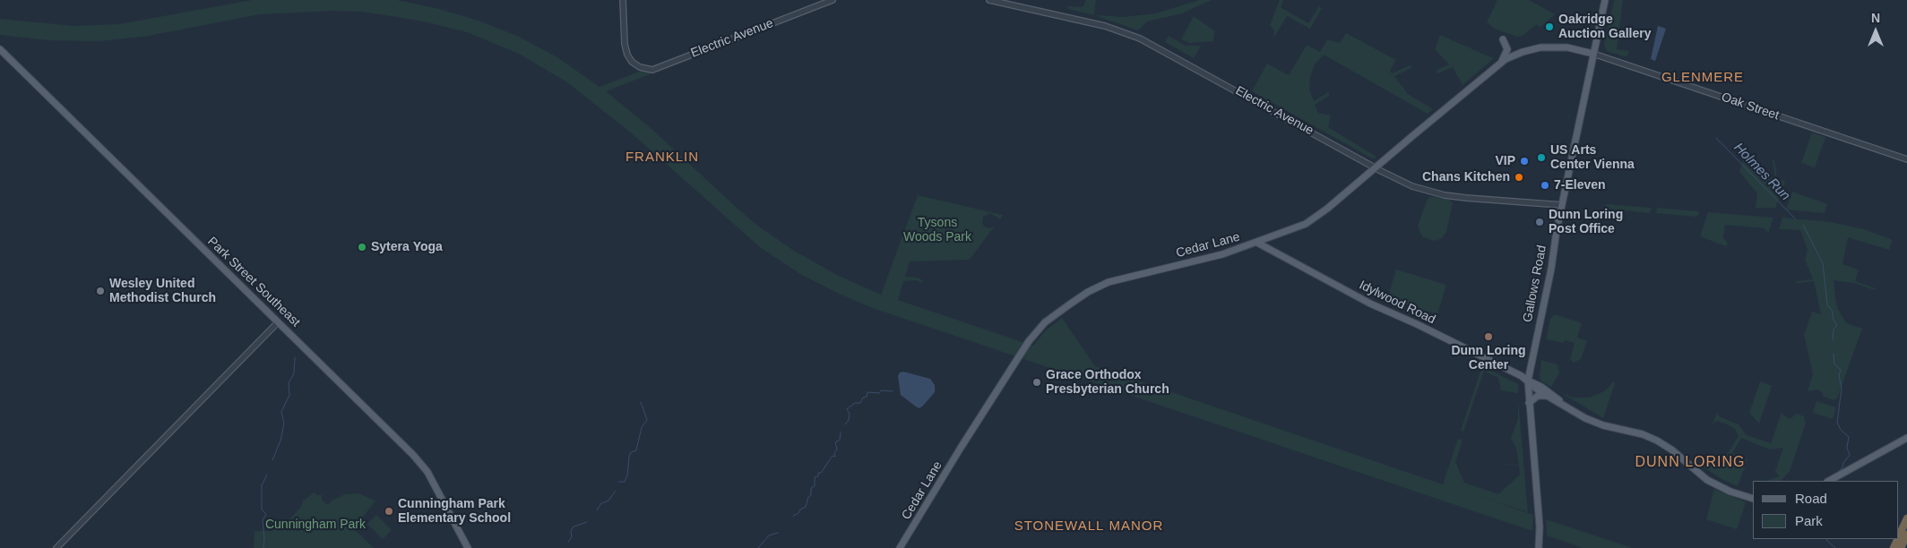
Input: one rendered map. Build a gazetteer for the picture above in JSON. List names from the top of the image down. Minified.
{"streets":{"main road":["Cedar Lane","Park Street Southeast","Gallows Road","Idylwood Road"],"street":["Electric Avenue","Oak Street"]},"crossings":[["Electric Avenue","Cedar Lane"],["Electric Avenue","Gallows Road"],["Oak Street","Cedar Lane"],["Oak Street","Gallows Road"],["Cedar Lane","Gallows Road"],["Cedar Lane","Idylwood Road"],["Gallows Road","Idylwood Road"]],"districts":["GLENMERE","FRANKLIN","DUNN LORING","STONEWALL MANOR"],"water":["Holmes Run"],"parks":["Tysons Woods Park","Cunningham Park"],"places":["Oakridge Auction Gallery","US Arts Center Vienna","VIP","Chans Kitchen","7-Eleven","Dunn Loring Post Office","Sytera Yoga","Wesley United Methodist Church","Dunn Loring Center","Grace Orthodox Presbyterian Church","Cunningham Park Elementary School"],"legend":["Road","Park"],"north":"top"}
